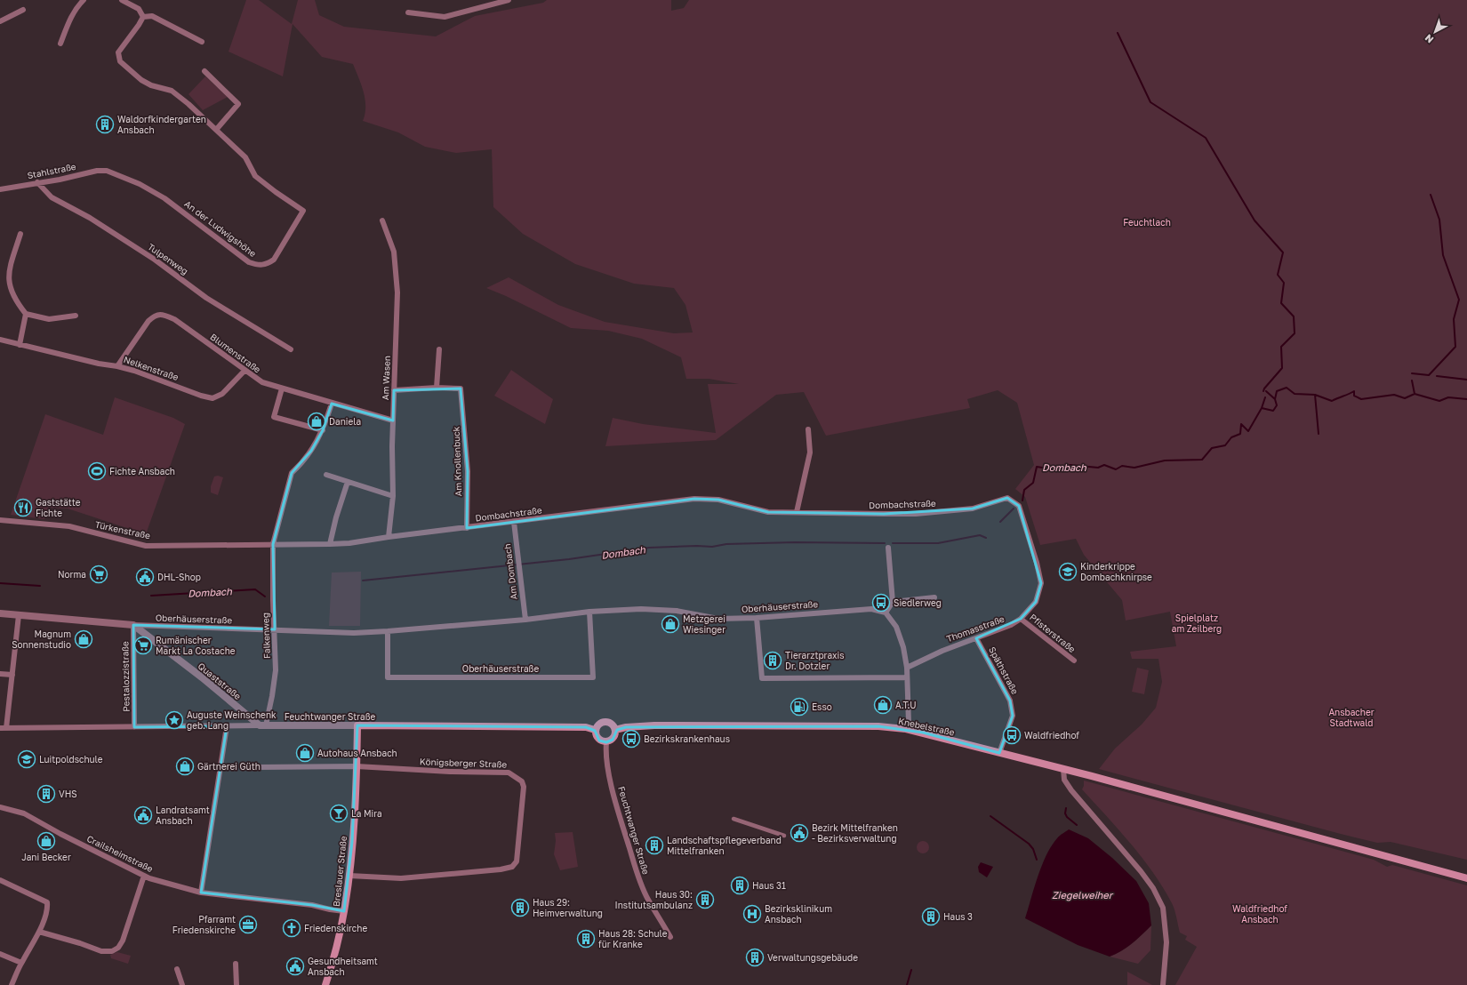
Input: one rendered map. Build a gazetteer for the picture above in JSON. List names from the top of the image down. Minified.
{"streets":{"main road":["Feuchtwanger Straße","Knebelstraße","Breslauer Straße"],"street":["Stahlstraße","An der Ludwigshöhe","Tulpenweg","Blumenstraße","Nelkenstraße","Am Wasen","Am Knollenbuck","Dombachstraße","Türkenstraße","Am Dombach","Oberhäuserstraße","Thomasstraße","Pfisterstraße","Falkenweg","Späthstraße","Pestalozzistraße","Quaststraße","Königsberger Straße","Crailsheimstraße"]},"crossings":[["Stahlstraße","An der Ludwigshöhe"],["Stahlstraße","Tulpenweg"],["Blumenstraße","Nelkenstraße"],["Blumenstraße","Am Wasen"],["Blumenstraße","Falkenweg"],["Am Wasen","Dombachstraße"],["Am Knollenbuck","Dombachstraße"],["Dombachstraße","Türkenstraße"],["Dombachstraße","Am Dombach"],["Dombachstraße","Thomasstraße"],["Dombachstraße","Falkenweg"],["Am Dombach","Oberhäuserstraße"],["Oberhäuserstraße","Falkenweg"],["Oberhäuserstraße","Pestalozzistraße"],["Oberhäuserstraße","Quaststraße"],["Thomasstraße","Pfisterstraße"],["Thomasstraße","Späthstraße"],["Falkenweg","Quaststraße"],["Falkenweg","Feuchtwanger Straße"],["Späthstraße","Knebelstraße"],["Pestalozzistraße","Quaststraße"],["Pestalozzistraße","Feuchtwanger Straße"],["Quaststraße","Feuchtwanger Straße"],["Feuchtwanger Straße","Knebelstraße"],["Feuchtwanger Straße","Breslauer Straße"],["Königsberger Straße","Breslauer Straße"],["Crailsheimstraße","Breslauer Straße"]],"water":["Dombach","Ziegelweiher"],"parks":["Feuchtlach","Spielplatz am Zeilberg","Ansbacher Stadtwald","Waldfriedhof Ansbach"],"places":{"building":["Waldorfkindergarten Ansbach","Tierarztpraxis Dr. Dotzler","VHS","Landschaftspflegeverband Mittelfranken","Haus 31","Haus 30: Institutsambulanz","Haus 29: Heimverwaltung","Haus 3","Haus 28: Schule für Kranke","Verwaltungsgebäude"],"shop":["Daniela","Metzgerei Wiesinger","Magnum Sonnenstudio","A.T.U","Autohaus Ansbach","Gärtnerei Güth","Jani Becker"],"sports":["Fichte Ansbach"],"restaurant":["Gaststätte Fichte"],"school or university":["Kinderkrippe Dombachknirpse","Luitpoldschule"],"supermarket":["Norma","Rumänischer Markt La Costache"],"public building":["DHL-Shop","Landratsamt Ansbach","Bezirk Mittelfranken - Bezirksverwaltung","Gesundheitsamt Ansbach"],"bus stop":["Siedlerweg","Waldfriedhof","Bezirkskrankenhaus"],"fuel station":["Esso"],"place":["Auguste Weinschenk geb. Lang"],"bar":["La Mira"],"hospital":["Bezirksklinikum Ansbach"],"office":["Pfarramt Friedenskirche"],"church":["Friedenskirche"]},"north":"bottom left"}
